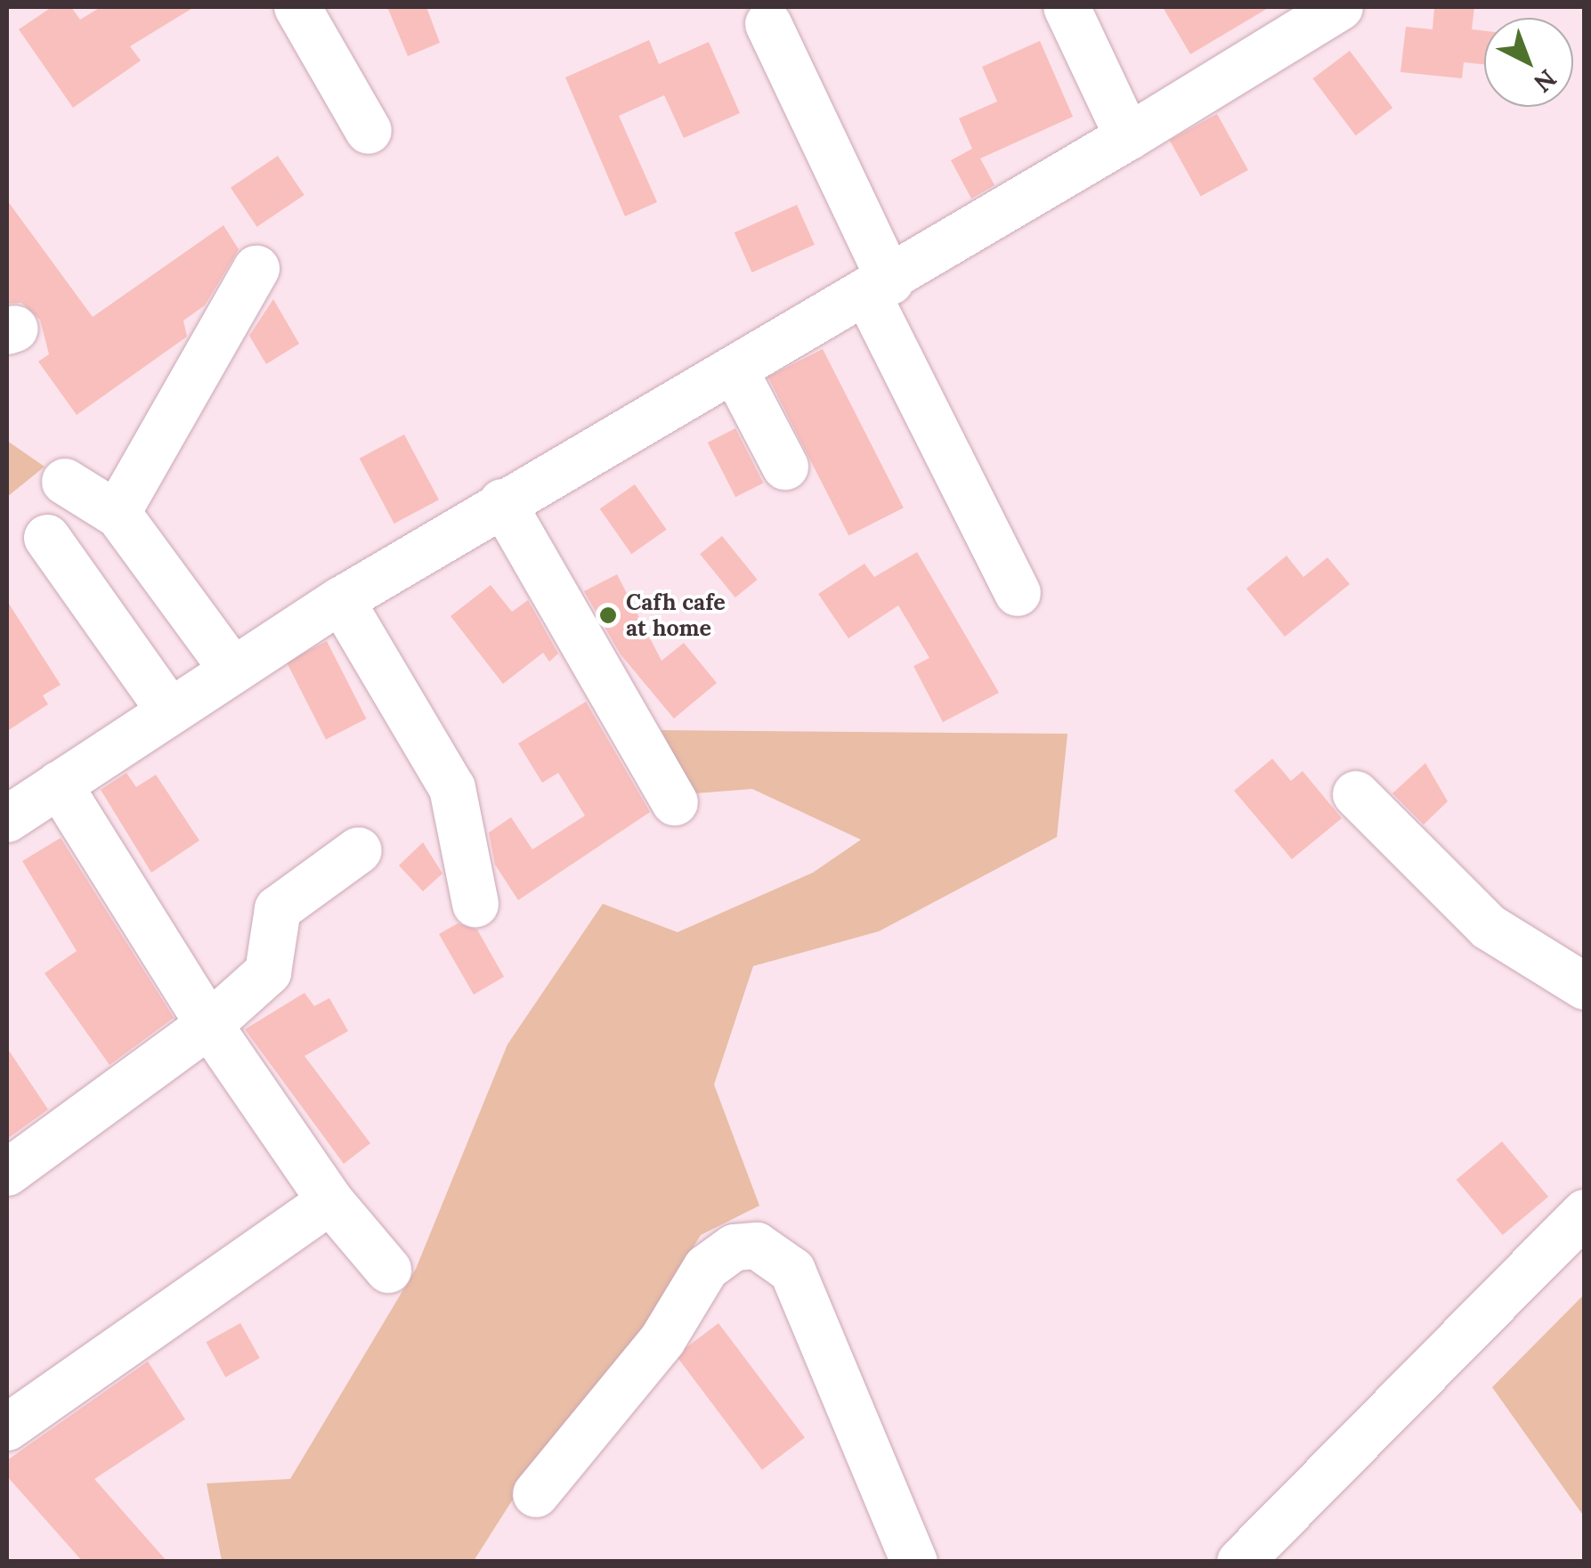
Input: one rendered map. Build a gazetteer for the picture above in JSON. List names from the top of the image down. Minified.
{"places":["Cafh cafe at home"],"north":"bottom right"}
